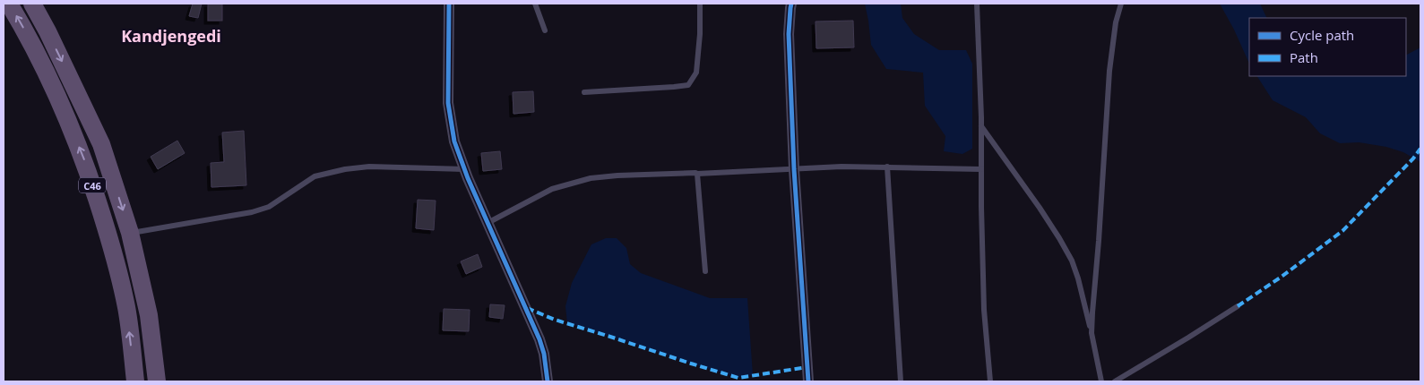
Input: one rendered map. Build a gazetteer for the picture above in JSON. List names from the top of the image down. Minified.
{"streets":{"main road":["C46"]},"districts":["Kandjengedi"],"legend":["Cycle path","Path"]}
